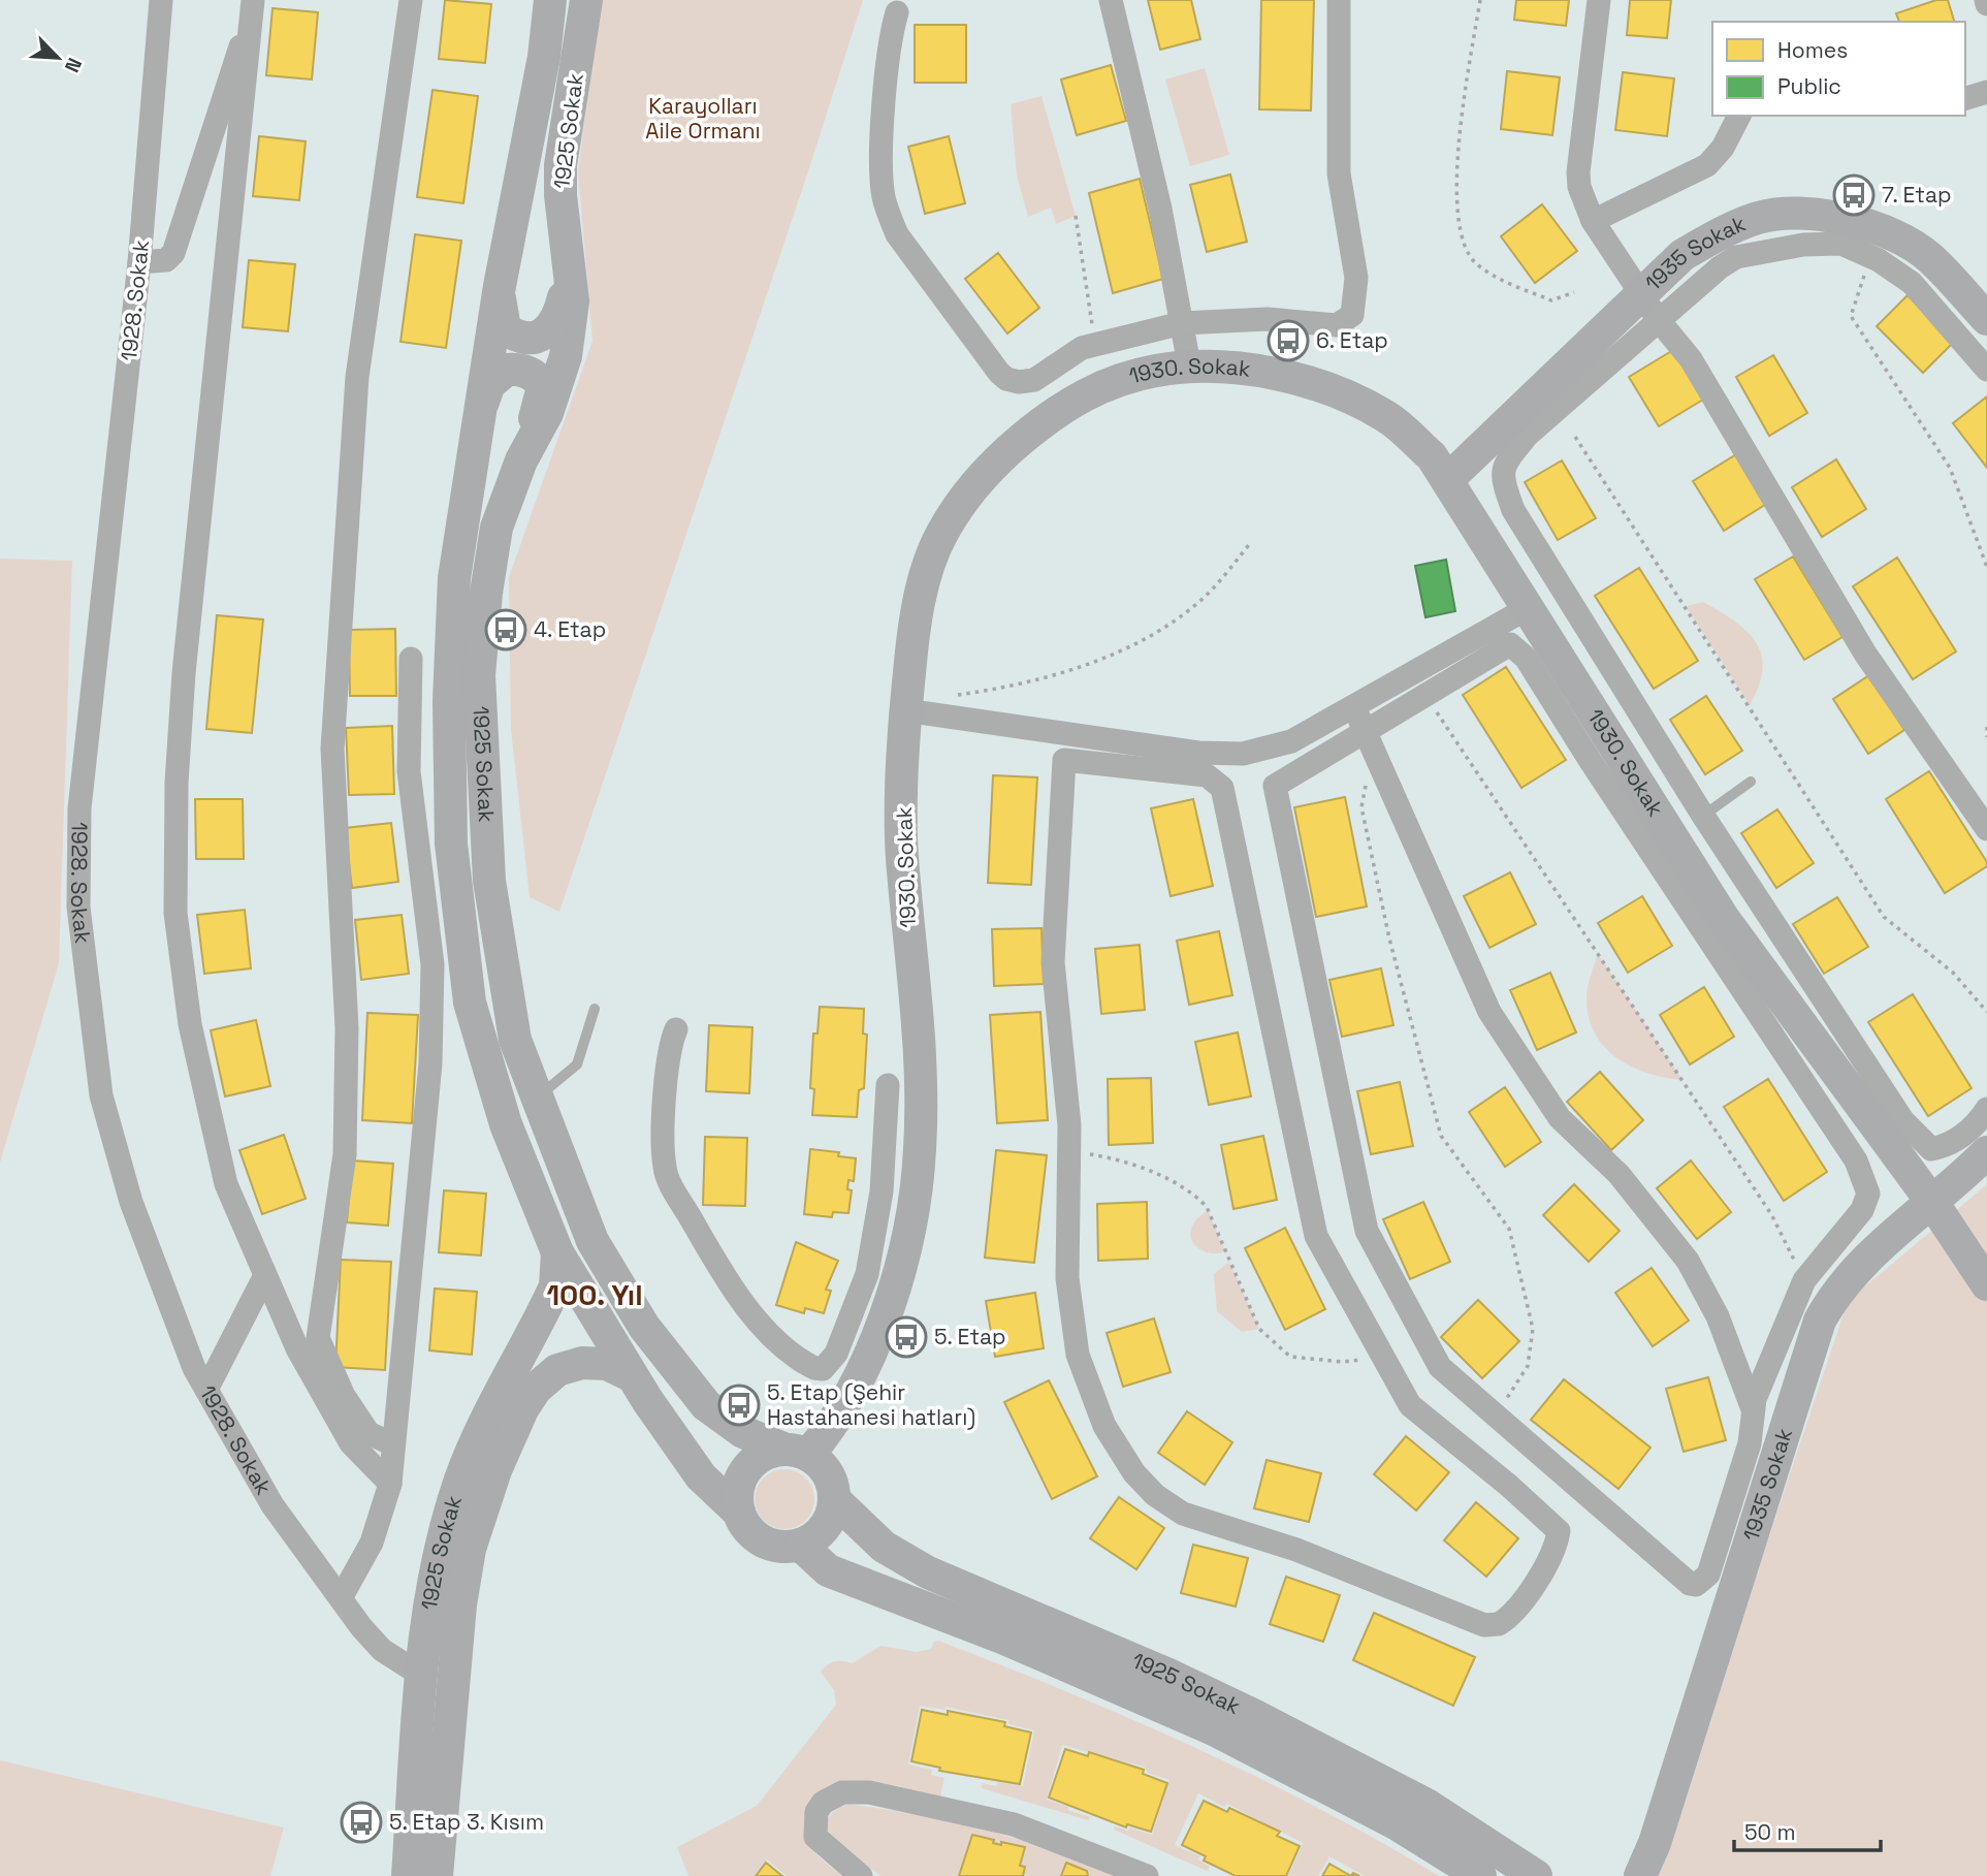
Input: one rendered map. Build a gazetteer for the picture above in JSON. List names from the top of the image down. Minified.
{"streets":{"main road":["1925 Sokak","1935 Sokak","1930. Sokak"],"street":["1928. Sokak"]},"crossings":[["1925 Sokak","1928. Sokak"],["1925 Sokak","1930. Sokak"],["1935 Sokak","1930. Sokak"]],"districts":["100. Yıl"],"parks":["Karayolları Aile Ormanı"],"places":{"bus stop":["7. Etap","6. Etap","4. Etap","5. Etap","5. Etap (Şehir Hastahanesi hatları)","5. Etap 3. Kısım"]},"legend":["Homes","Public"],"scale_bar":"50 m","north":"bottom right"}
